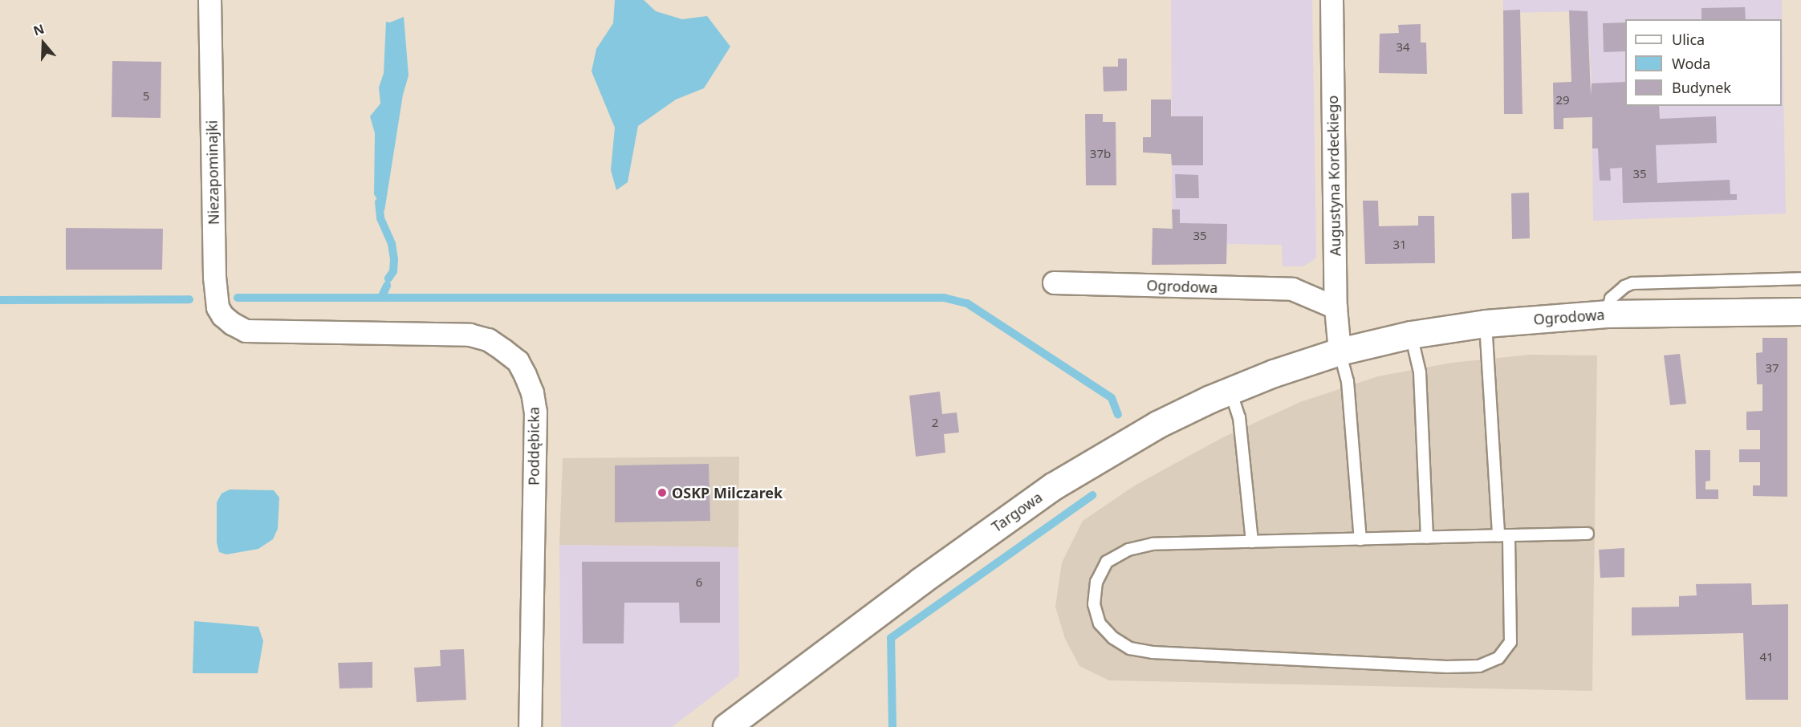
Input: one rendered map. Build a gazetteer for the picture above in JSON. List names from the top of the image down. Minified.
{"streets":{"main road":["Ogrodowa","Targowa"],"street":["Niezapominajki","Augustyna Kordeckiego","Poddębicka"]},"crossings":[["Niezapominajki","Poddębicka"],["Augustyna Kordeckiego","Ogrodowa"],["Augustyna Kordeckiego","Targowa"],["Ogrodowa","Targowa"]],"places":["OSKP Milczarek"],"house_numbers":["34","5","29","37b","35","35","31","37","2","6","41"],"legend":["Ulica","Woda","Budynek"],"north":"top"}
